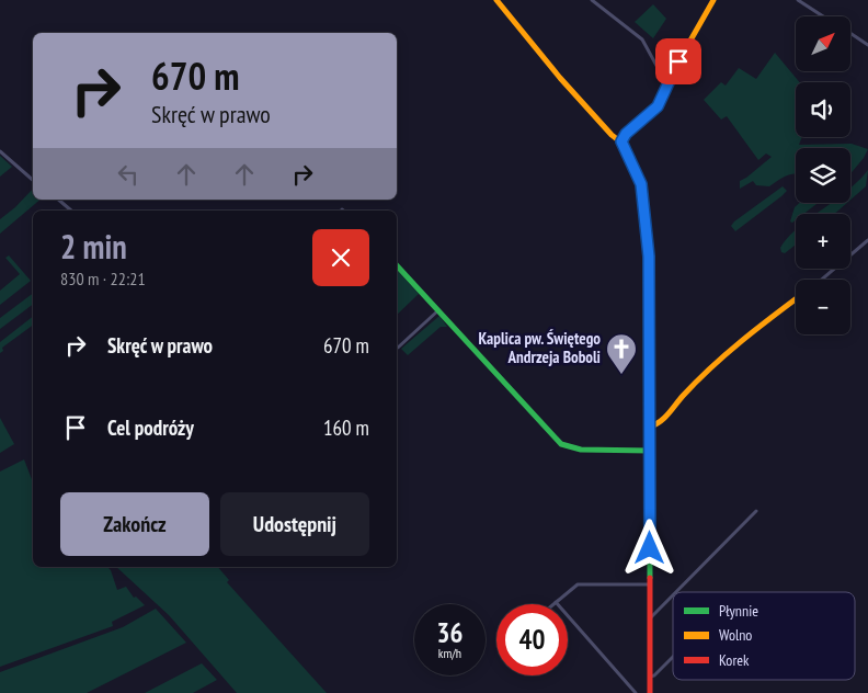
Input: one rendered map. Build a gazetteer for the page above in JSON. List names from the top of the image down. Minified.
{"places":{"church":["Kaplica pw. Świętego Andrzeja Boboli"]},"legend":["Płynnie","Wolno","Korek"],"north":"top right","page":{"map_buttons":["+","−"],"turn":["670 m","Skręć w prawo"],"heading":["2 min","830 m · 22:21"],"list":[{"name":"Skręć w prawo","value":"670 m"},{"name":"Cel podróży","value":"160 m"}],"buttons":["Zakończ","Udostępnij"],"speed":"36 km/h","limit":"40"}}
